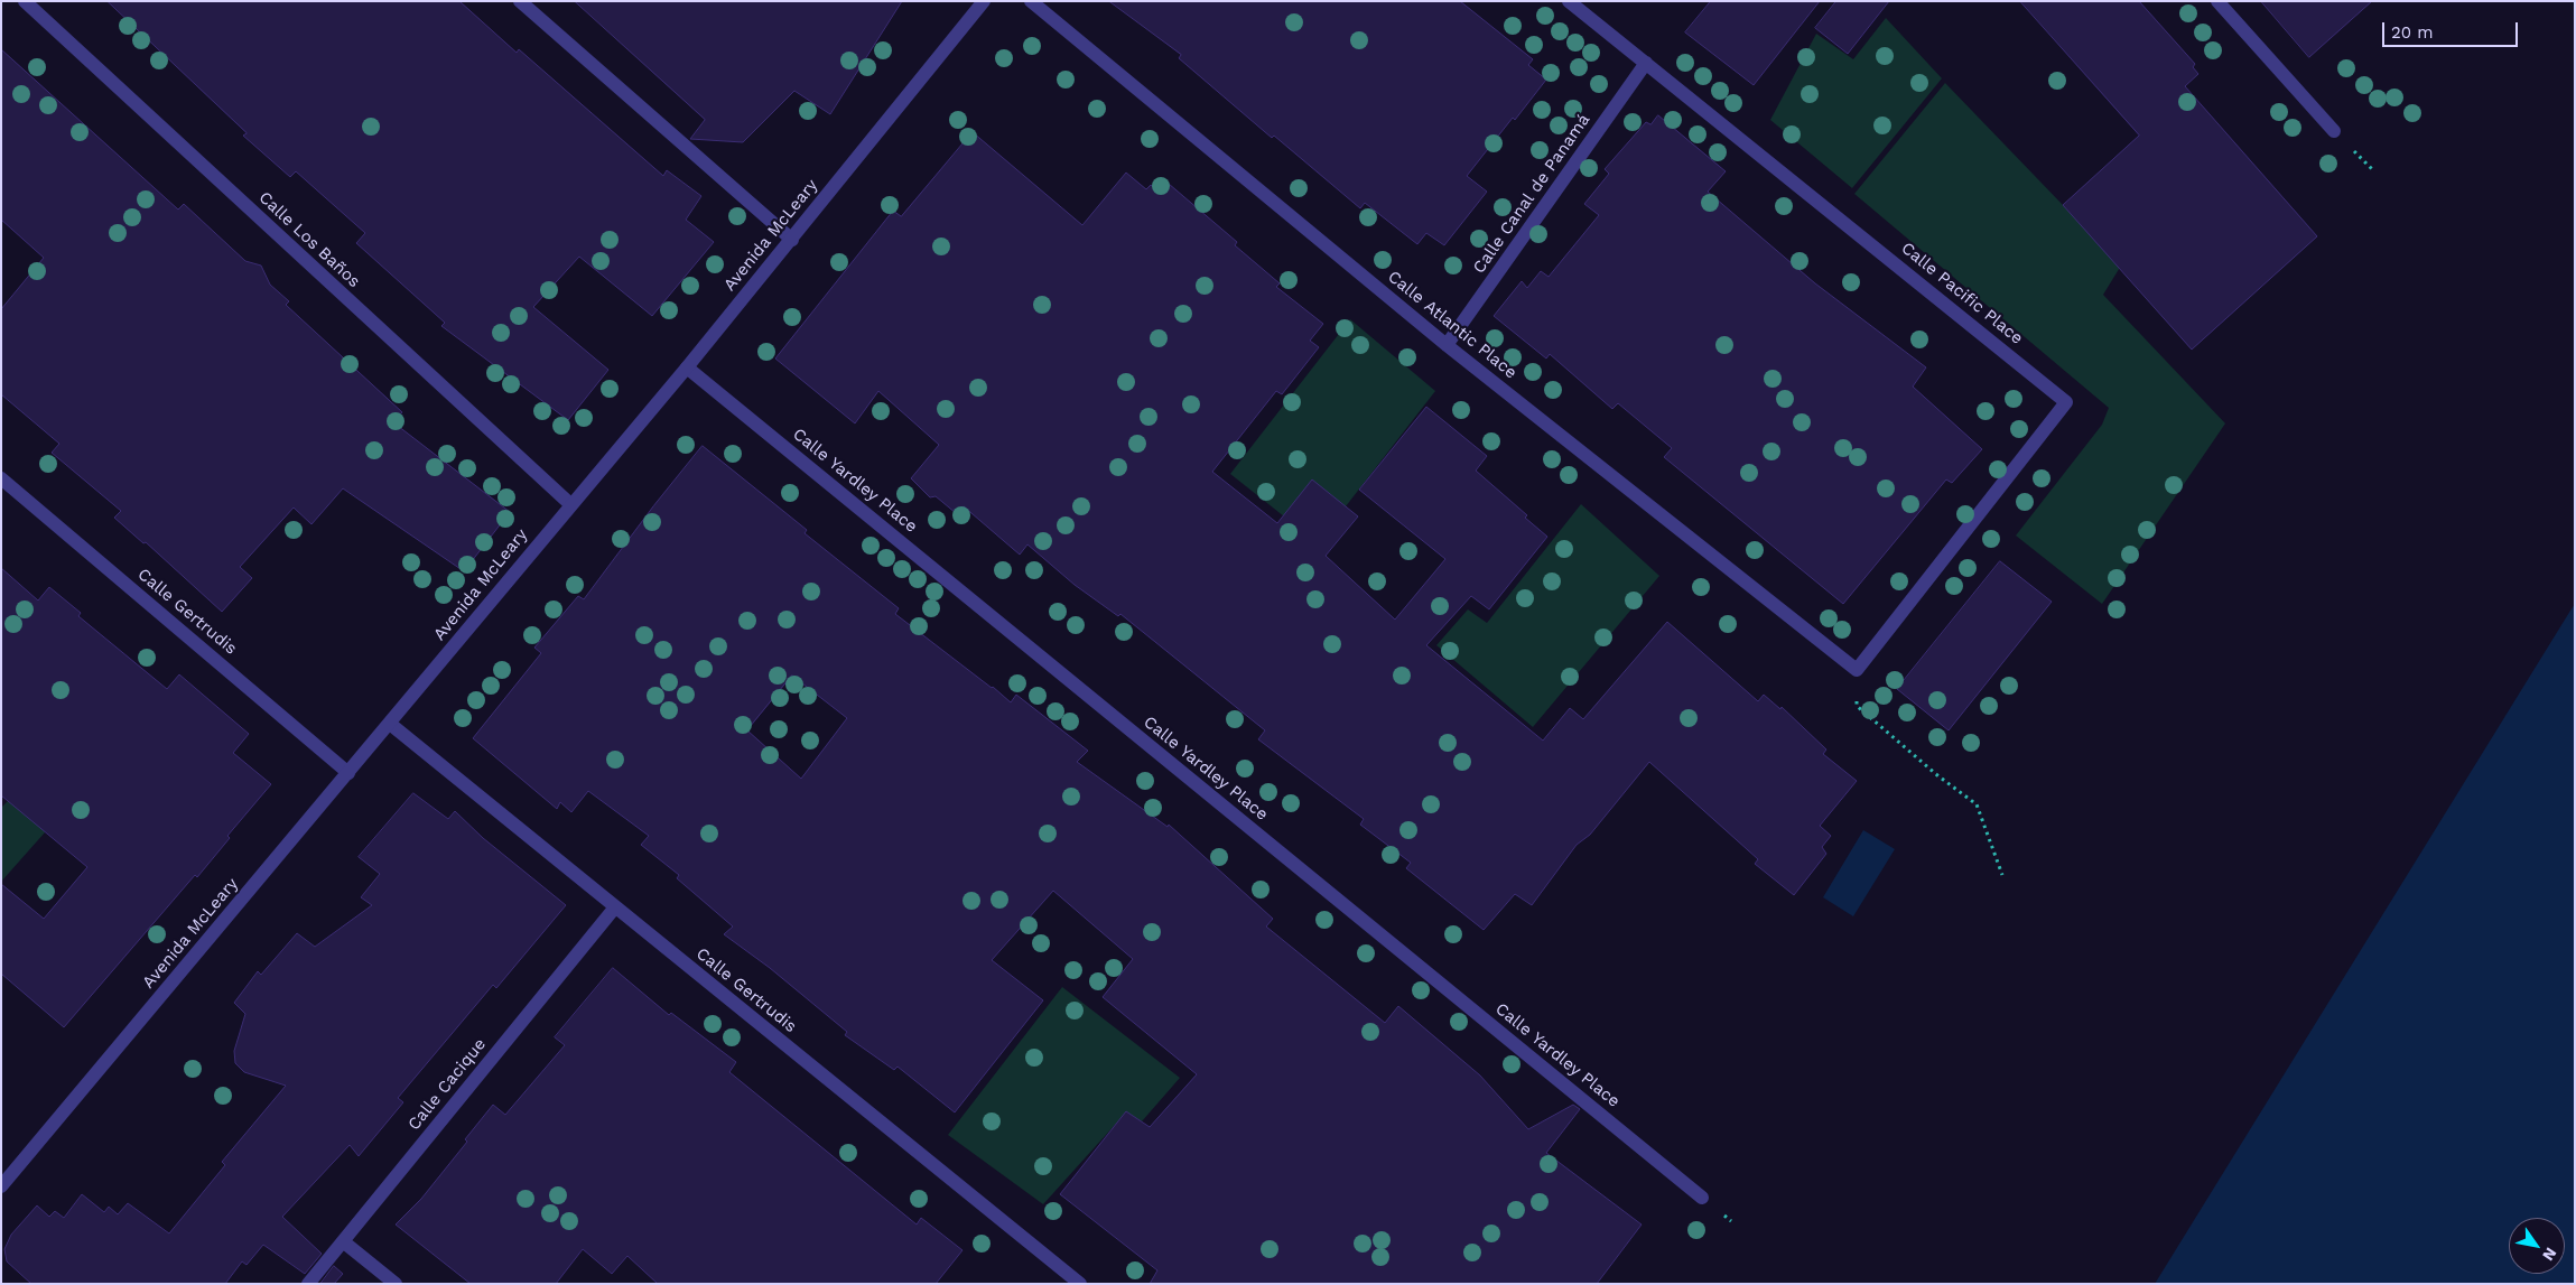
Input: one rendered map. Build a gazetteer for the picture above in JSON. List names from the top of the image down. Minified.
{"streets":{"street":["Calle Canal de Panamá","Avenida McLeary","Calle Los Baños","Calle Pacific Place","Calle Atlantic Place","Calle Yardley Place","Calle Gertrudis","Calle Cacique"]},"crossings":[["Calle Canal de Panamá","Calle Pacific Place"],["Calle Canal de Panamá","Calle Atlantic Place"],["Avenida McLeary","Calle Los Baños"],["Avenida McLeary","Calle Yardley Place"],["Avenida McLeary","Calle Gertrudis"],["Calle Pacific Place","Calle Atlantic Place"],["Calle Gertrudis","Calle Cacique"]],"scale_bar":"20 m","north":"bottom right"}
